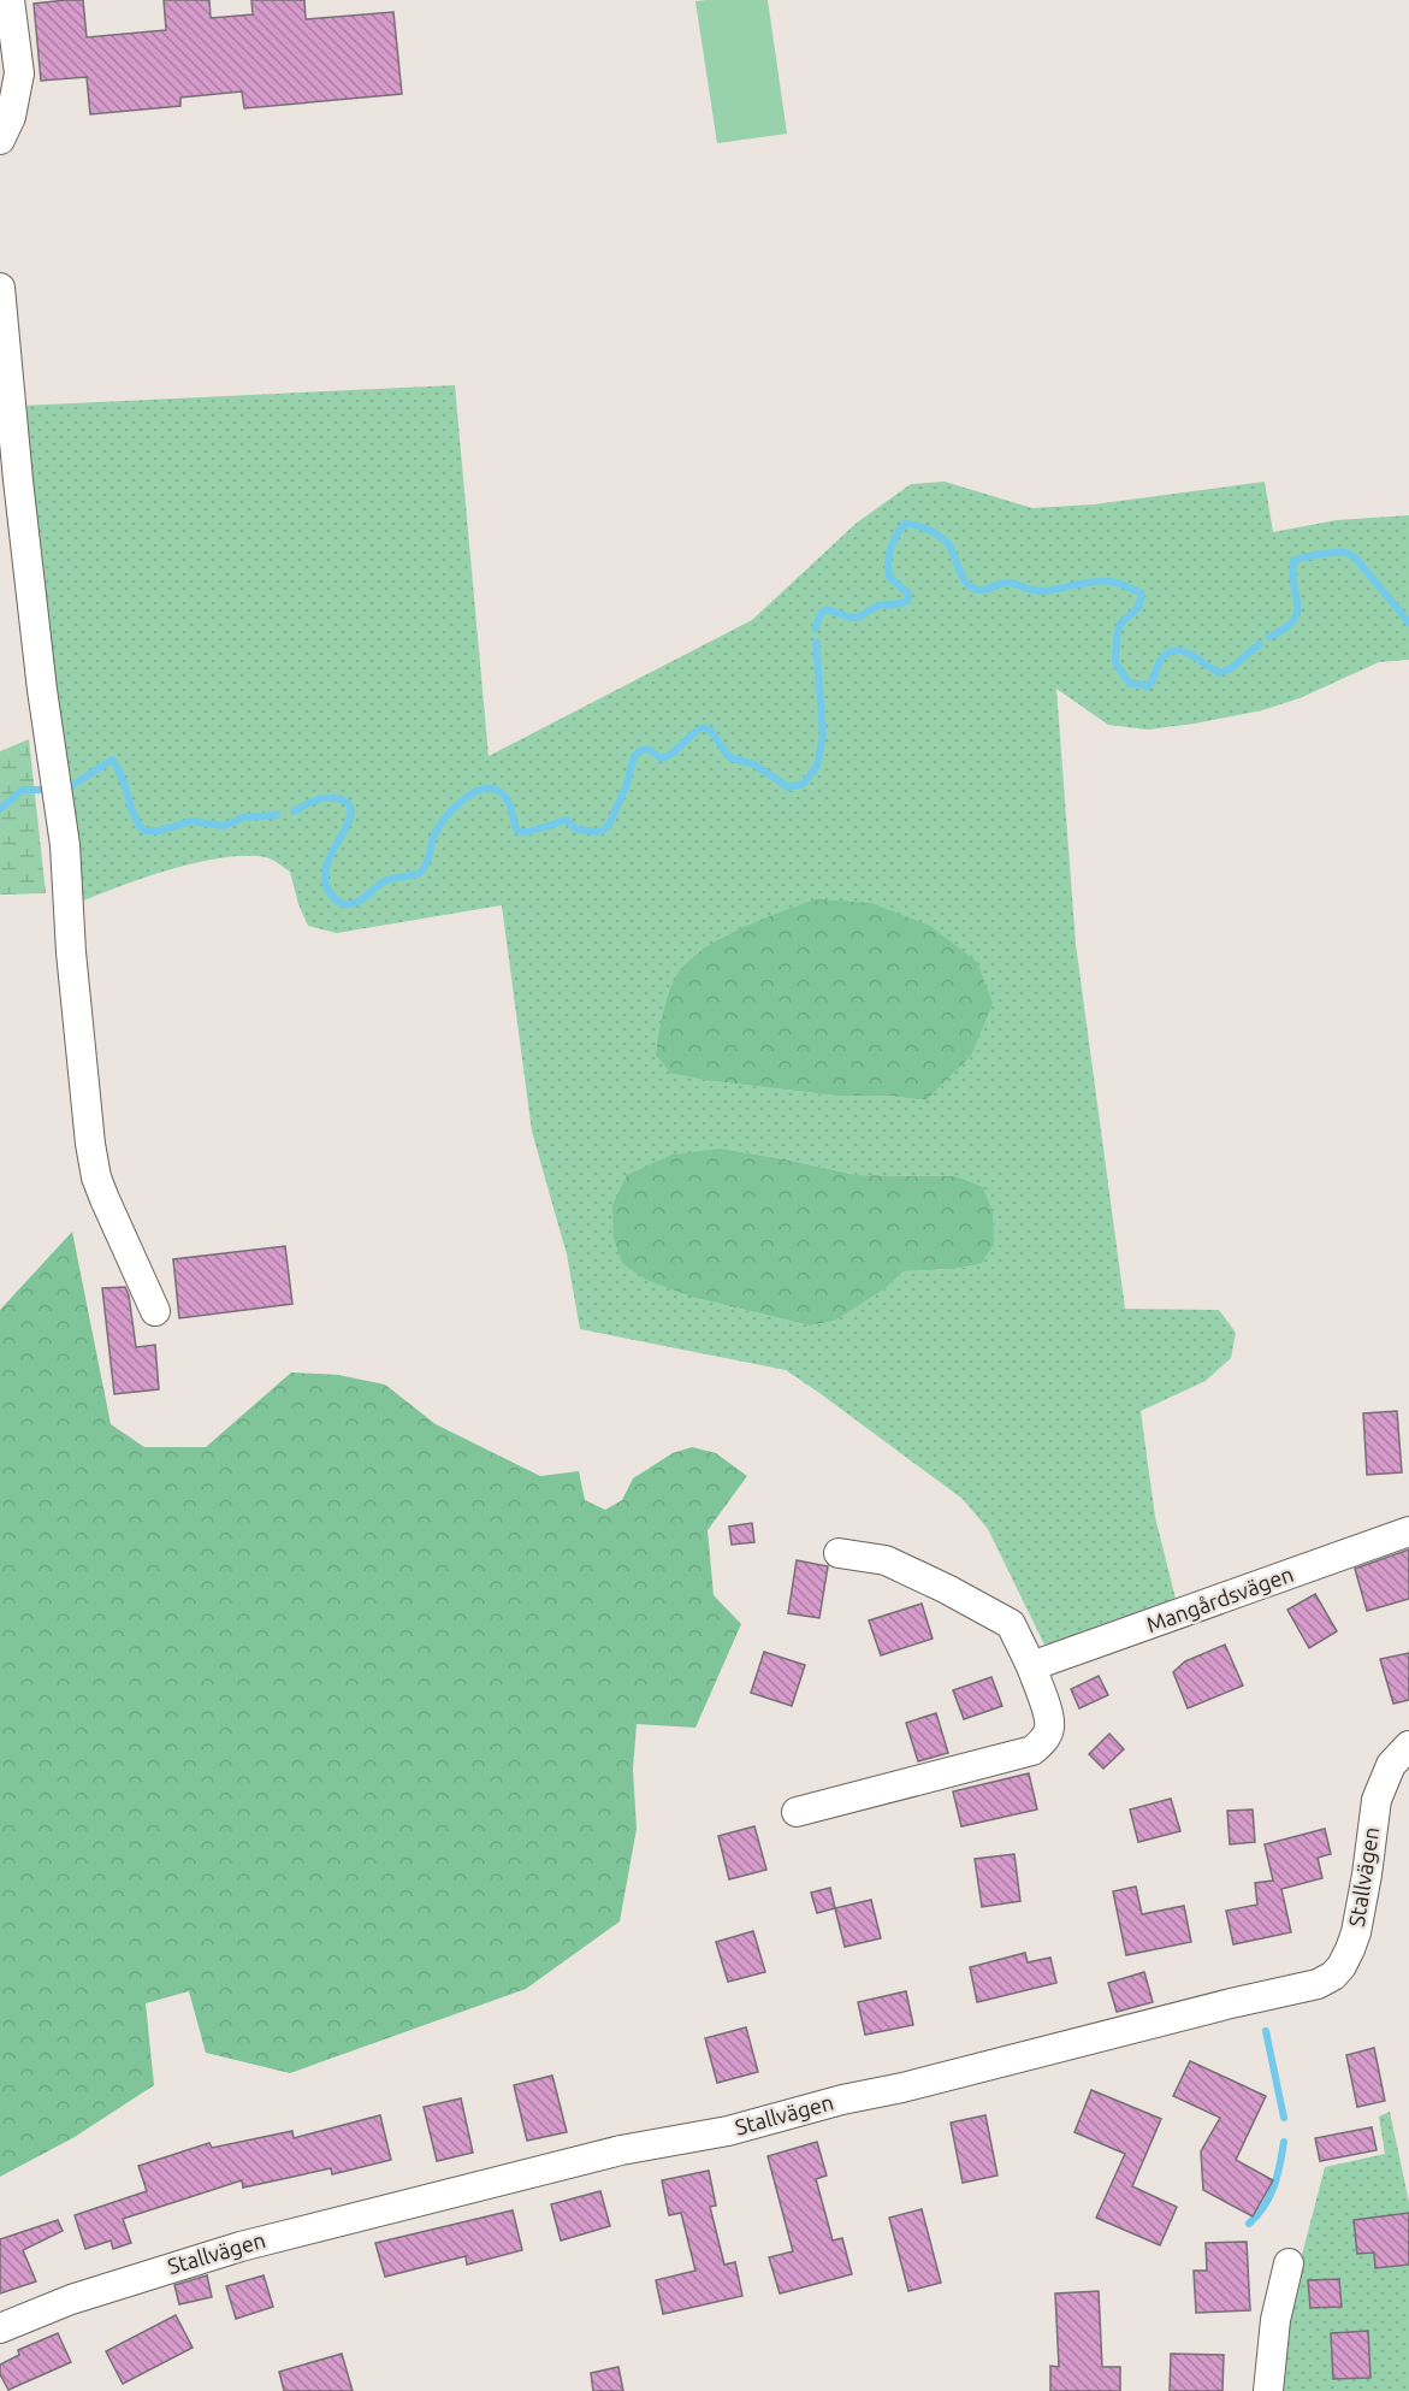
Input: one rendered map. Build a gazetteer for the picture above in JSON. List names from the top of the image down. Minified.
{"streets":{"street":["Mangårdsvägen","Stallvägen"]}}
